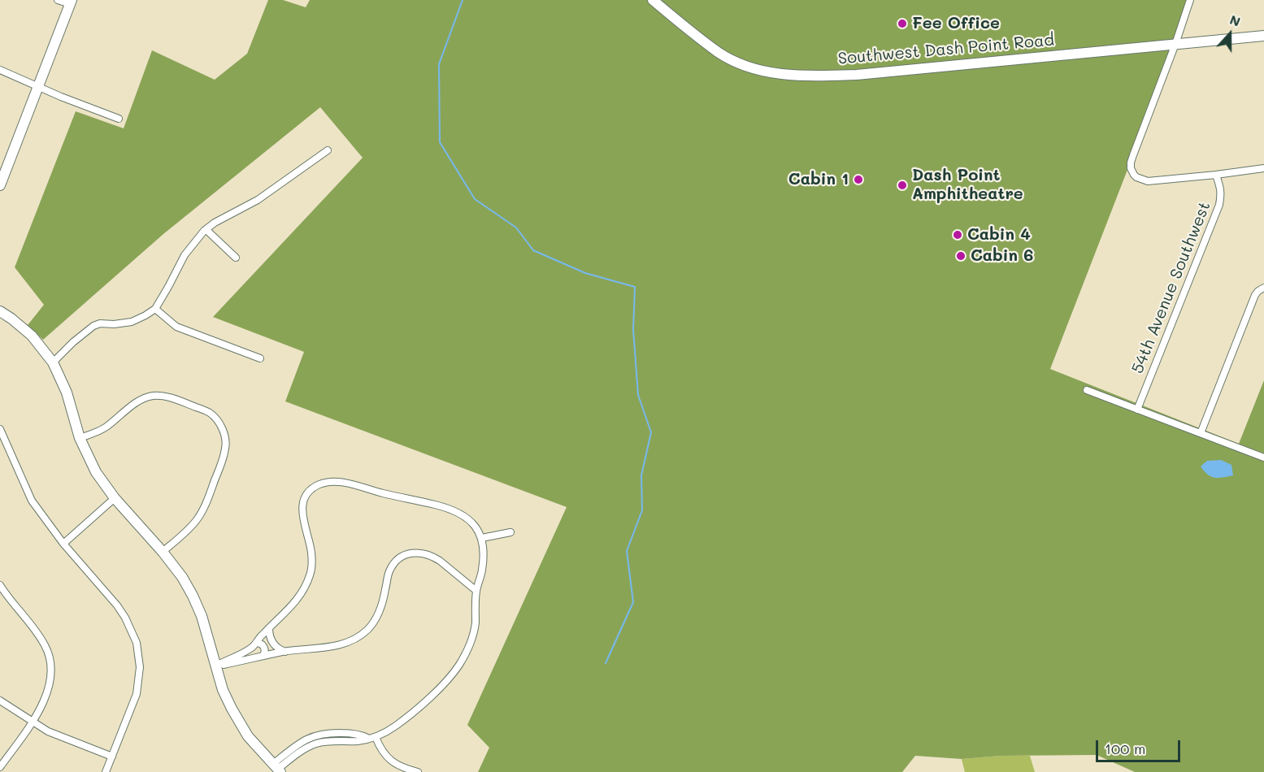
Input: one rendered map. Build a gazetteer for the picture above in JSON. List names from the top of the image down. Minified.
{"streets":{"street":["Southwest Dash Point Road","54th Avenue Southwest"]},"places":["Fee Office","Cabin 1","Dash Point Amphitheatre","Cabin 4","Cabin 6"],"scale_bar":"100 m","north":"top"}
